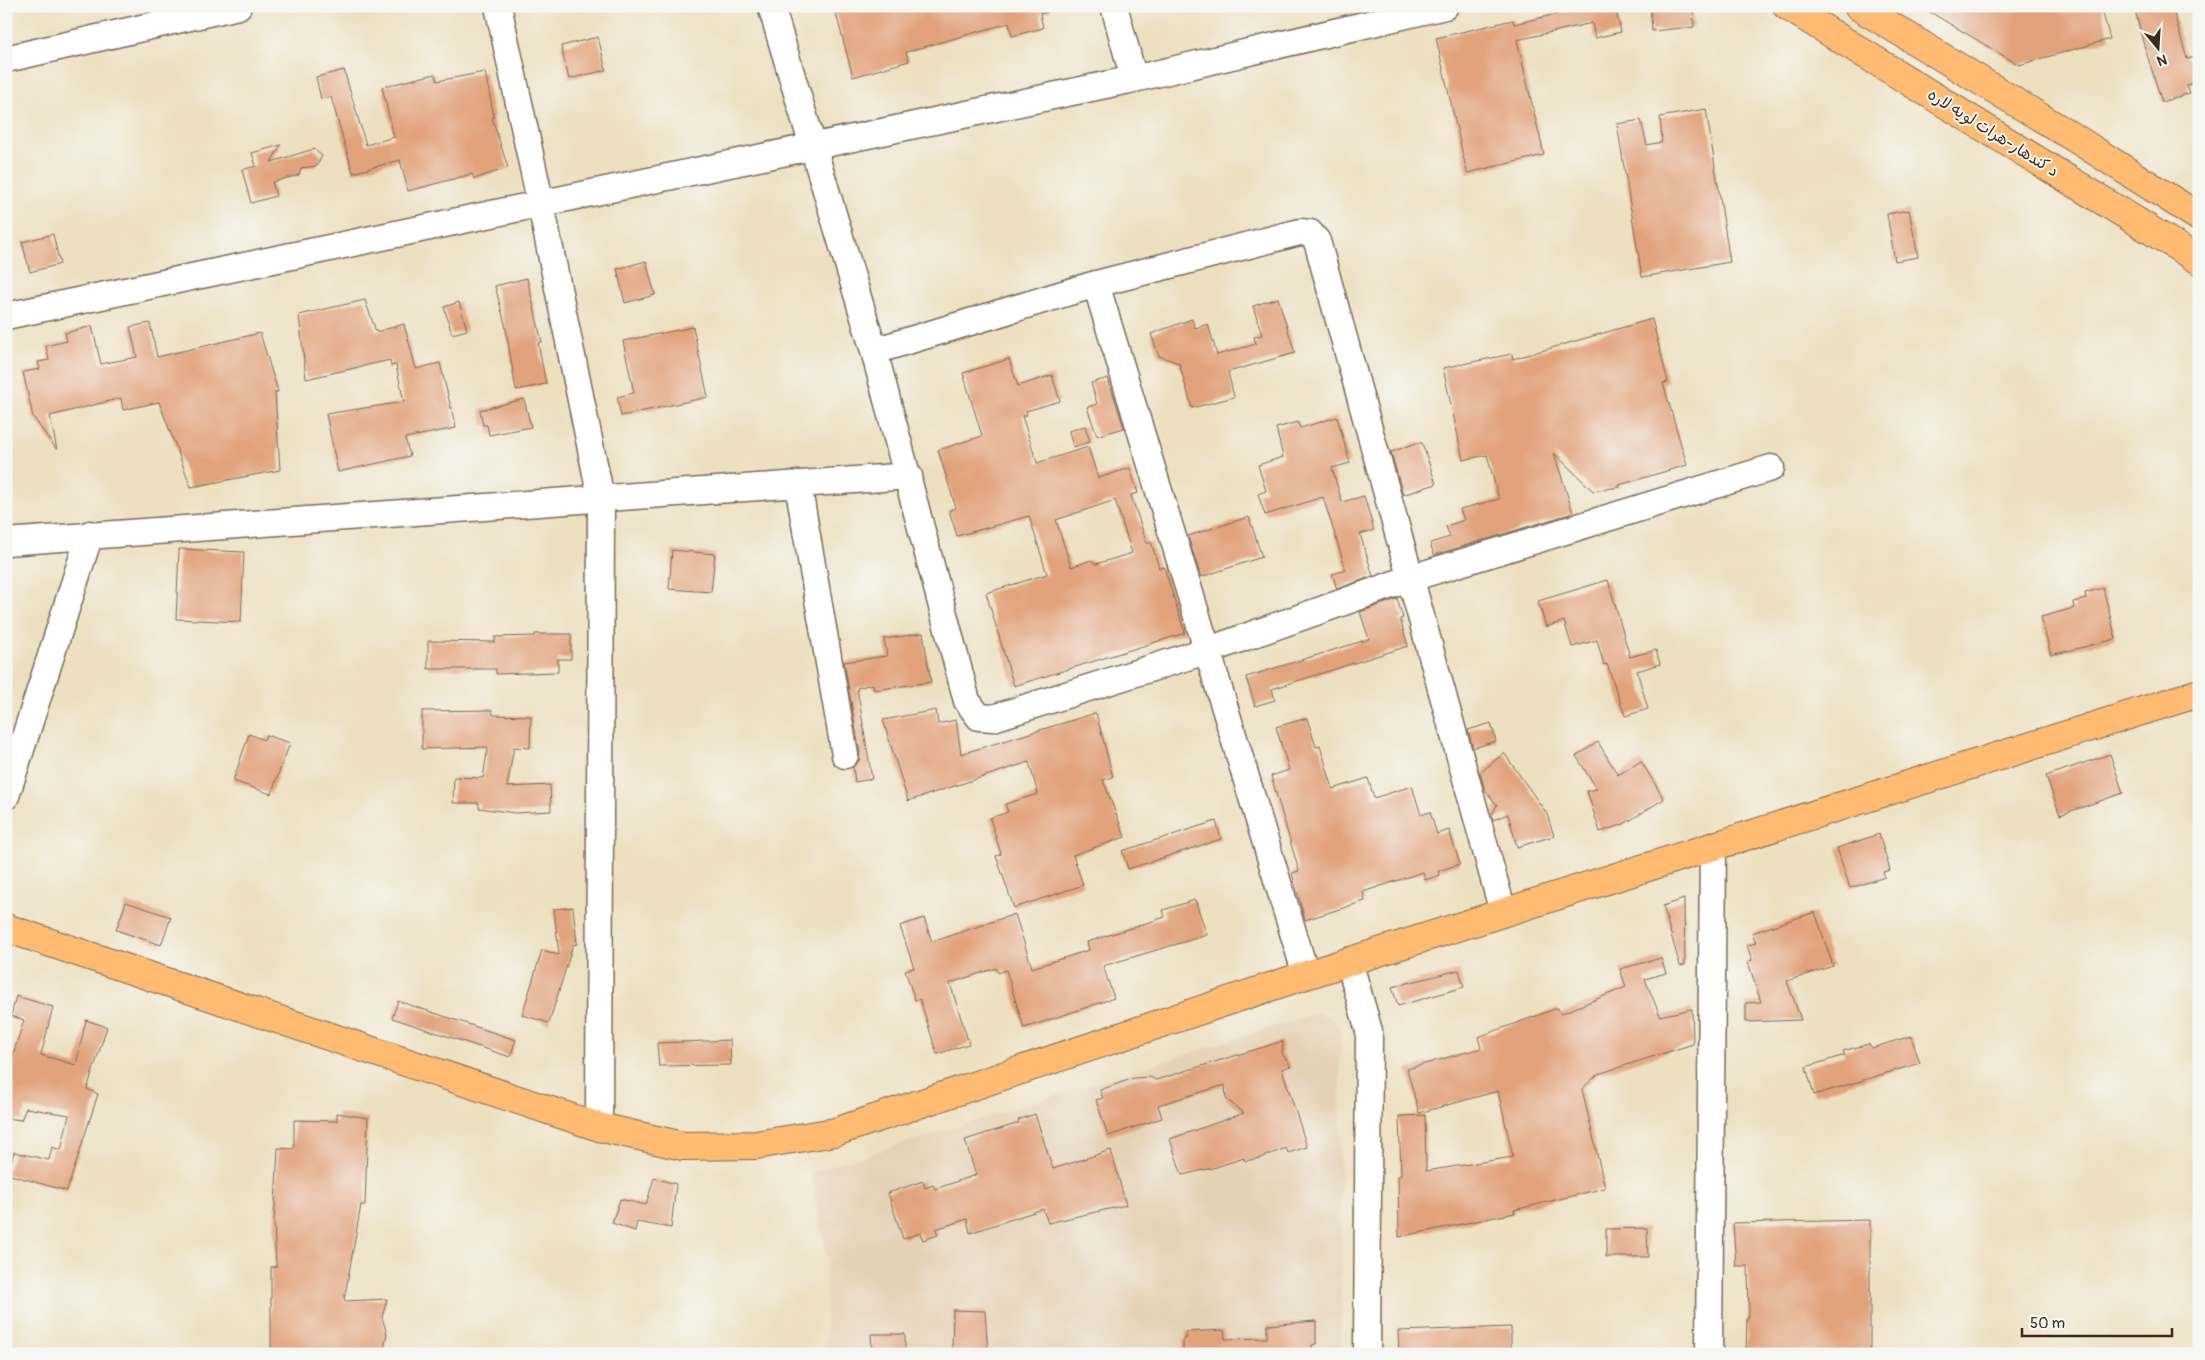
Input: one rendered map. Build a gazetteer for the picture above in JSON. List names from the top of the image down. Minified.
{"streets":{"main road":["د کندهار-هرات لويه لاره"]},"scale_bar":"50 m","north":"bottom"}
